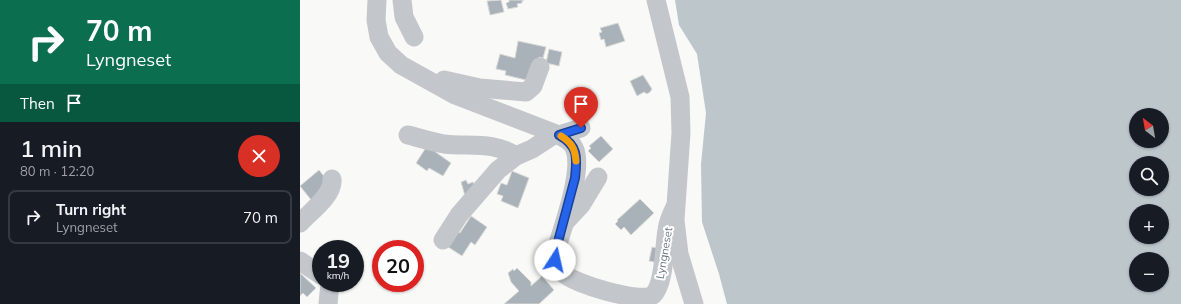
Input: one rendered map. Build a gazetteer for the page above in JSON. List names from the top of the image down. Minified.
{"streets":{"street":["Lyngneset"]},"north":"top left","page":{"turn":["70 m","Lyngneset"],"then":"Then","map_buttons":["+","−"],"heading":["1 min","80 m · 12:20"],"list":[{"name":"Turn right","note":"Lyngneset","value":"70 m"}],"speed":"19 km/h","limit":"20"}}
